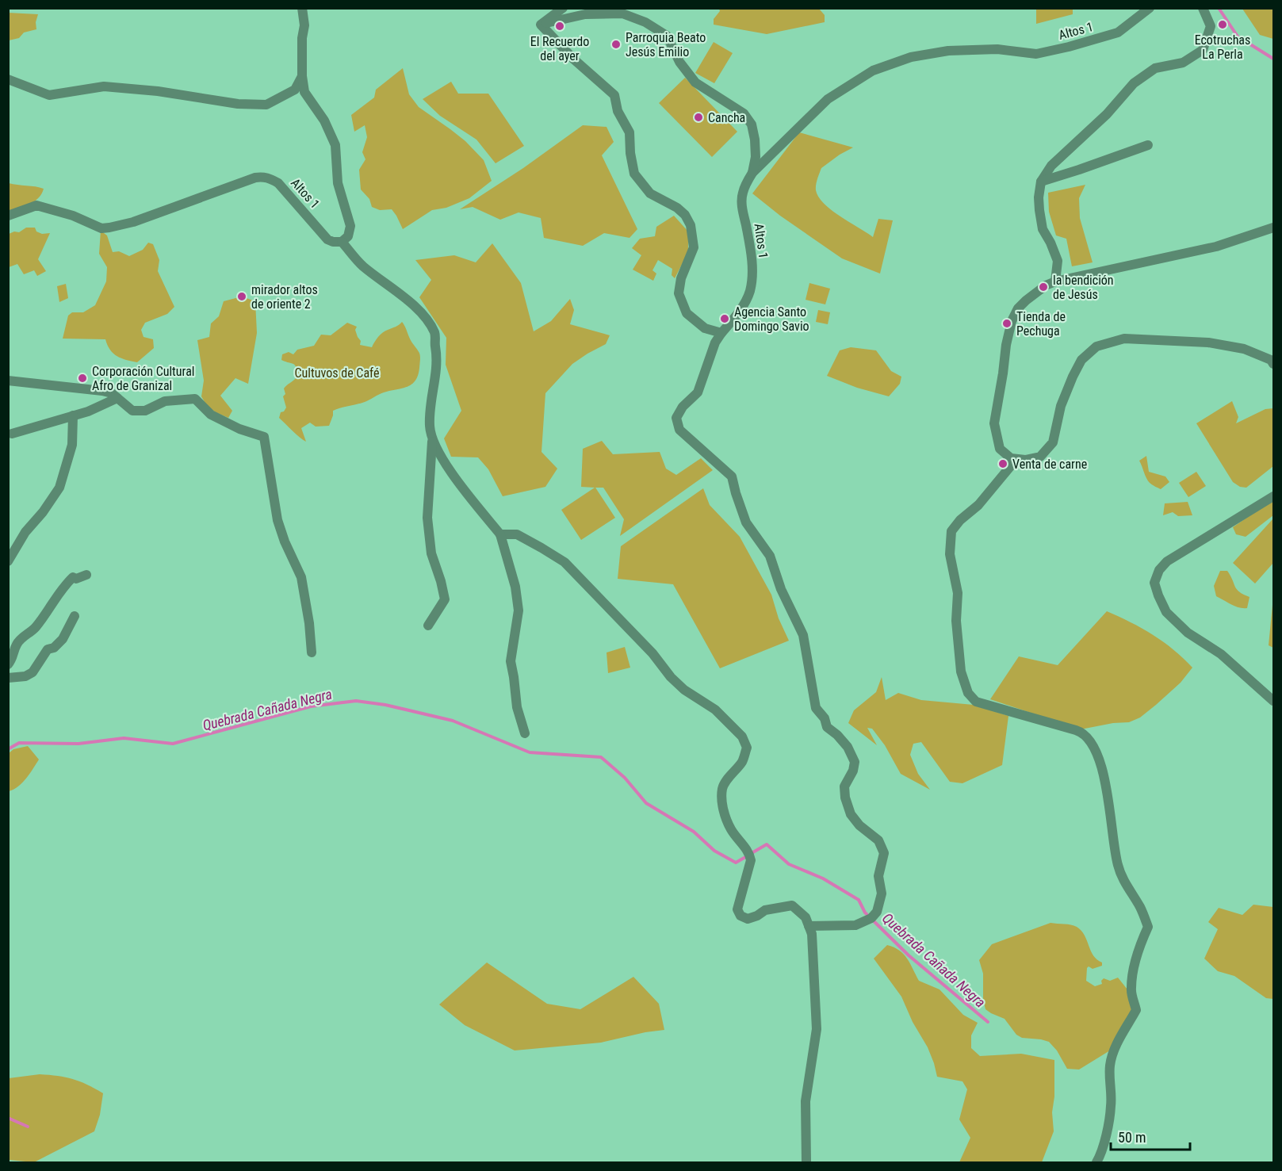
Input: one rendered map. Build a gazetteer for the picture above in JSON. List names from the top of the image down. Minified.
{"streets":{"street":["Altos 1"]},"water":["Quebrada Cañada Negra"],"parks":["Cultuvos de Café"],"places":["Ecotruchas La Perla","El Recuerdo del ayer","Parroquia Beato Jesús Emilio","Cancha","la bendición de Jesús","mirador altos de oriente 2","Agencia Santo Domingo Savio","Tienda de Pechuga","Corporación Cultural Afro de Granizal","Venta de carne"],"scale_bar":"50 m"}
